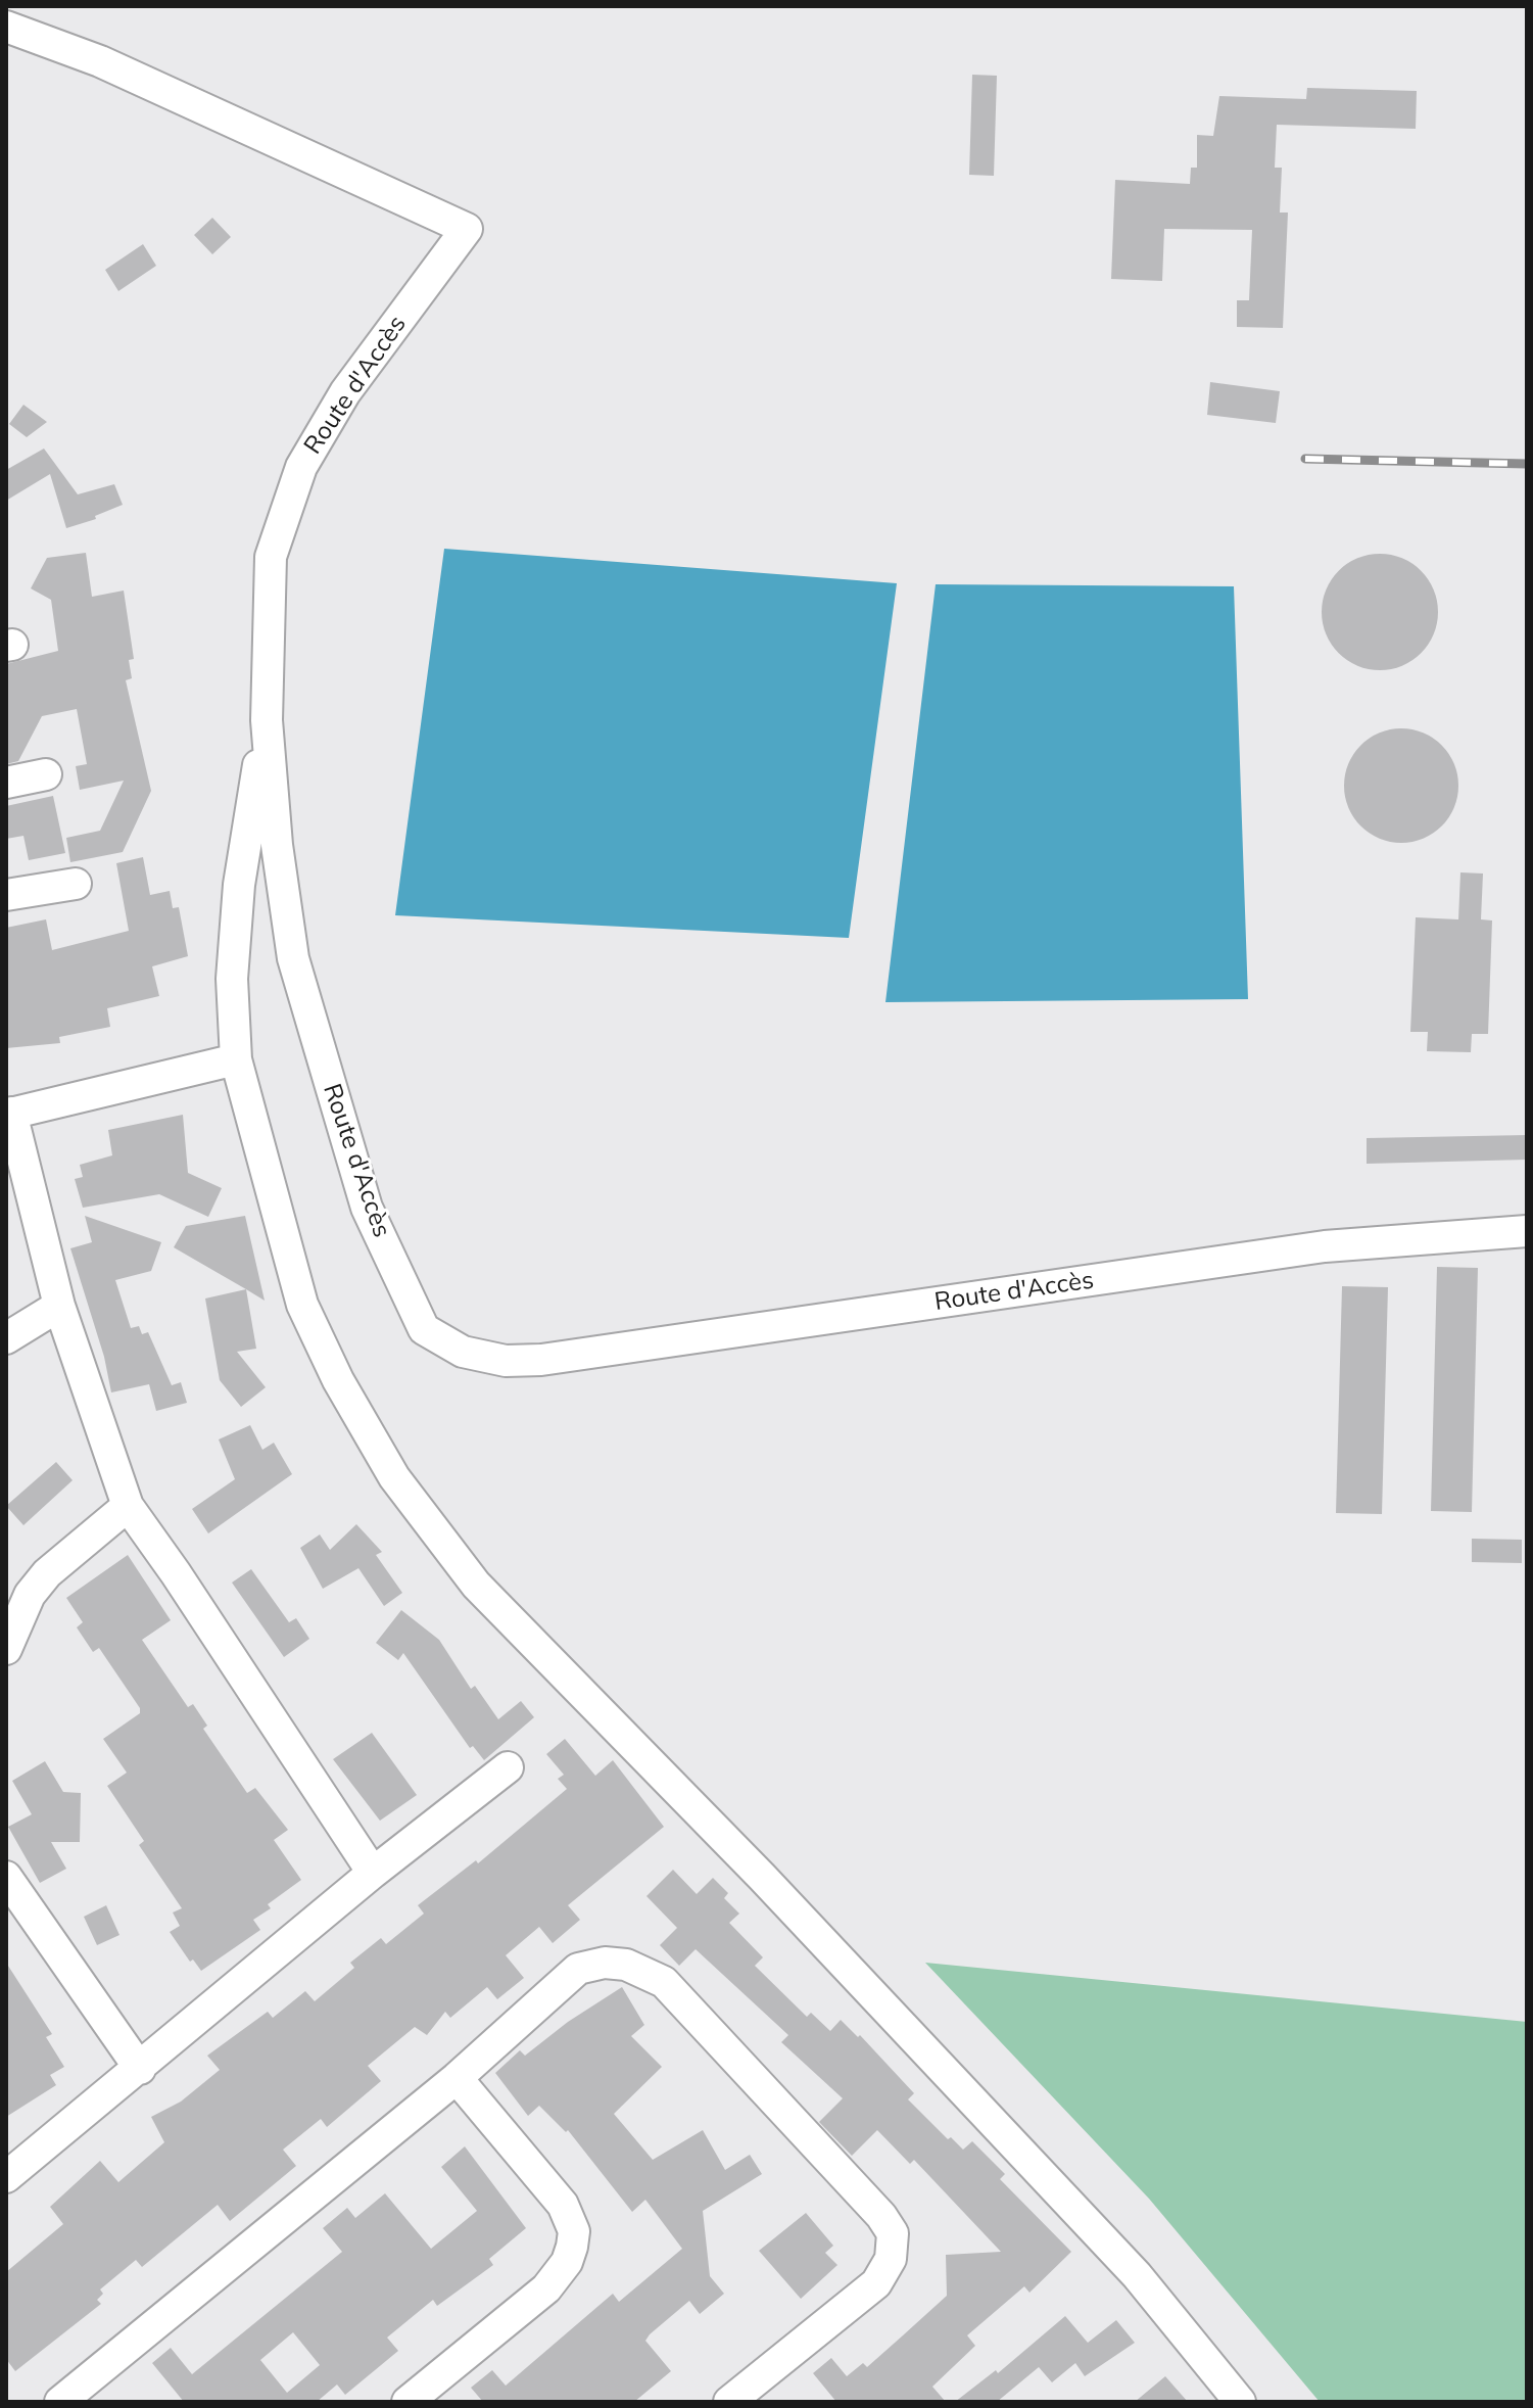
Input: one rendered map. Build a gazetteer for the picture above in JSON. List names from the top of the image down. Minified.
{"streets":{"street":["Route d'Accès"]}}
